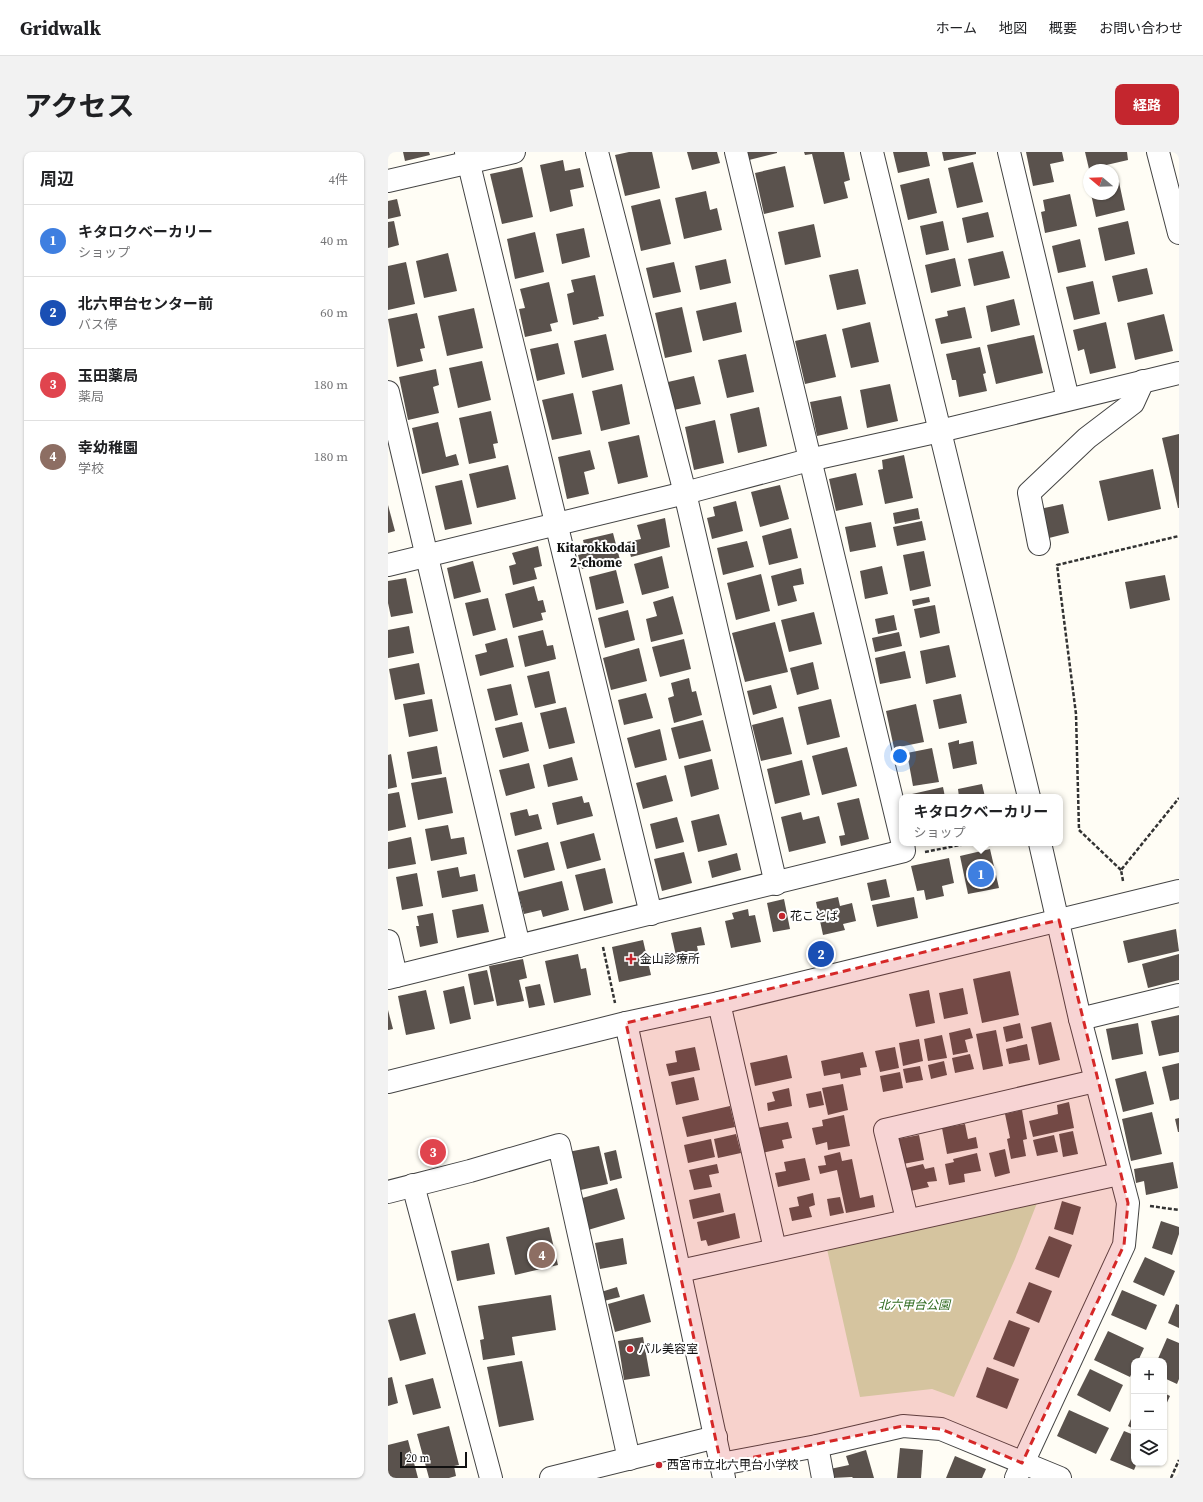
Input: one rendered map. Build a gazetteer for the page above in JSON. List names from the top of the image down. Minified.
{"districts":["Kitarokkodai 2-chome"],"parks":["北六甲台公園"],"places":{"other":["花ことば","パル美容室","西宮市立北六甲台小学校"],"health":["金山診療所"]},"scale_bar":"20 m","north":"left","page":{"header":"Gridwalk","nav":["ホーム","地図","概要","お問い合わせ"],"title":"アクセス","buttons":"経路","heading":["周辺","4件"],"list":[{"mark":"1","name":"キタロクベーカリー","note":"ショップ","value":"40 m"},{"mark":"2","name":"北六甲台センター前","note":"バス停","value":"60 m"},{"mark":"3","name":"玉田薬局","note":"薬局","value":"180 m"},{"mark":"4","name":"幸幼稚園","note":"学校","value":"180 m"}],"popup":["キタロクベーカリー","ショップ"],"pins":["1","2","3","4"],"map_buttons":["+","−"],"scale":"20 m"}}
